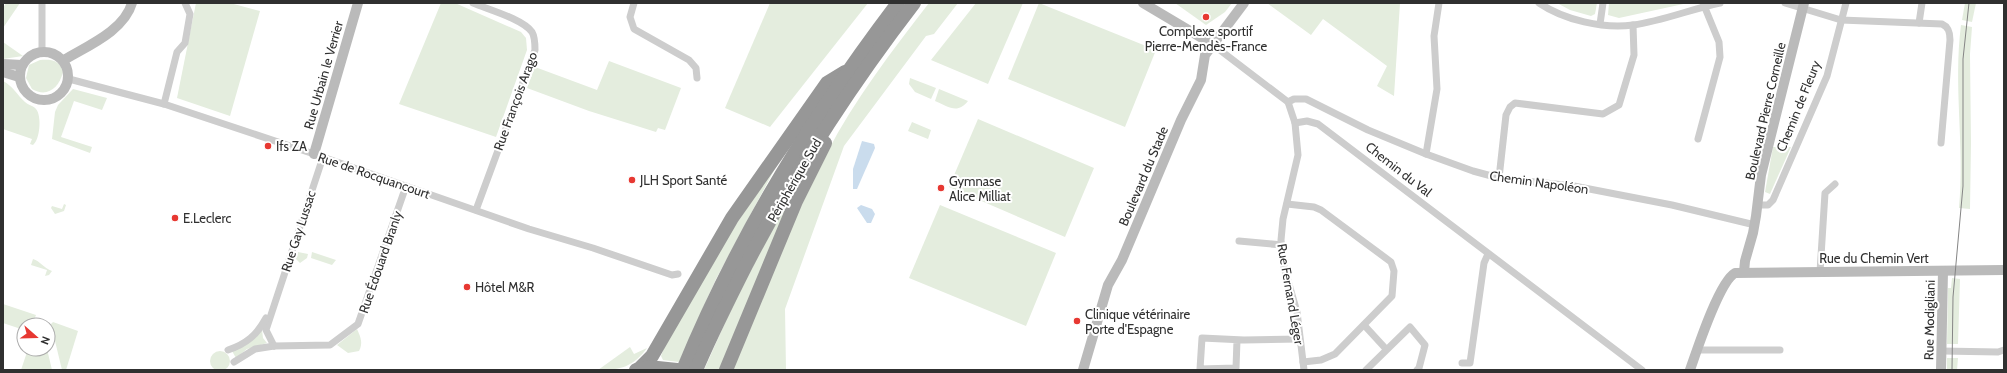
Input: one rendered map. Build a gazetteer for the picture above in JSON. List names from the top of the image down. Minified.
{"streets":{"highway":["Périphérique Sud"],"street":["Rue Urbain le Verrier","Rue François Arago","Chemin de Fleury","Boulevard Pierre Corneille","Chemin du Val","Rue de Rocquancourt","Boulevard du Stade","Chemin Napoléon","Rue Gay Lussac","Rue du Chemin Vert","Rue Édouard Branly","Rue Fernand Léger","Rue Modigliani"]},"crossings":[["Rue Urbain le Verrier","Rue de Rocquancourt"],["Rue Urbain le Verrier","Rue Gay Lussac"],["Rue François Arago","Rue de Rocquancourt"],["Chemin de Fleury","Boulevard Pierre Corneille"],["Boulevard Pierre Corneille","Chemin Napoléon"],["Chemin du Val","Rue Fernand Léger"],["Rue de Rocquancourt","Rue Gay Lussac"],["Rue de Rocquancourt","Rue Édouard Branly"],["Rue Gay Lussac","Rue Édouard Branly"],["Rue du Chemin Vert","Rue Modigliani"]],"places":["Complexe sportif Pierre-Mendès-France","Ifs ZA","JLH Sport Santé","Gymnase Alice Milliat","E.Leclerc","Hôtel M&R","Clinique vétérinaire Porte d'Espagne"],"north":"right"}
